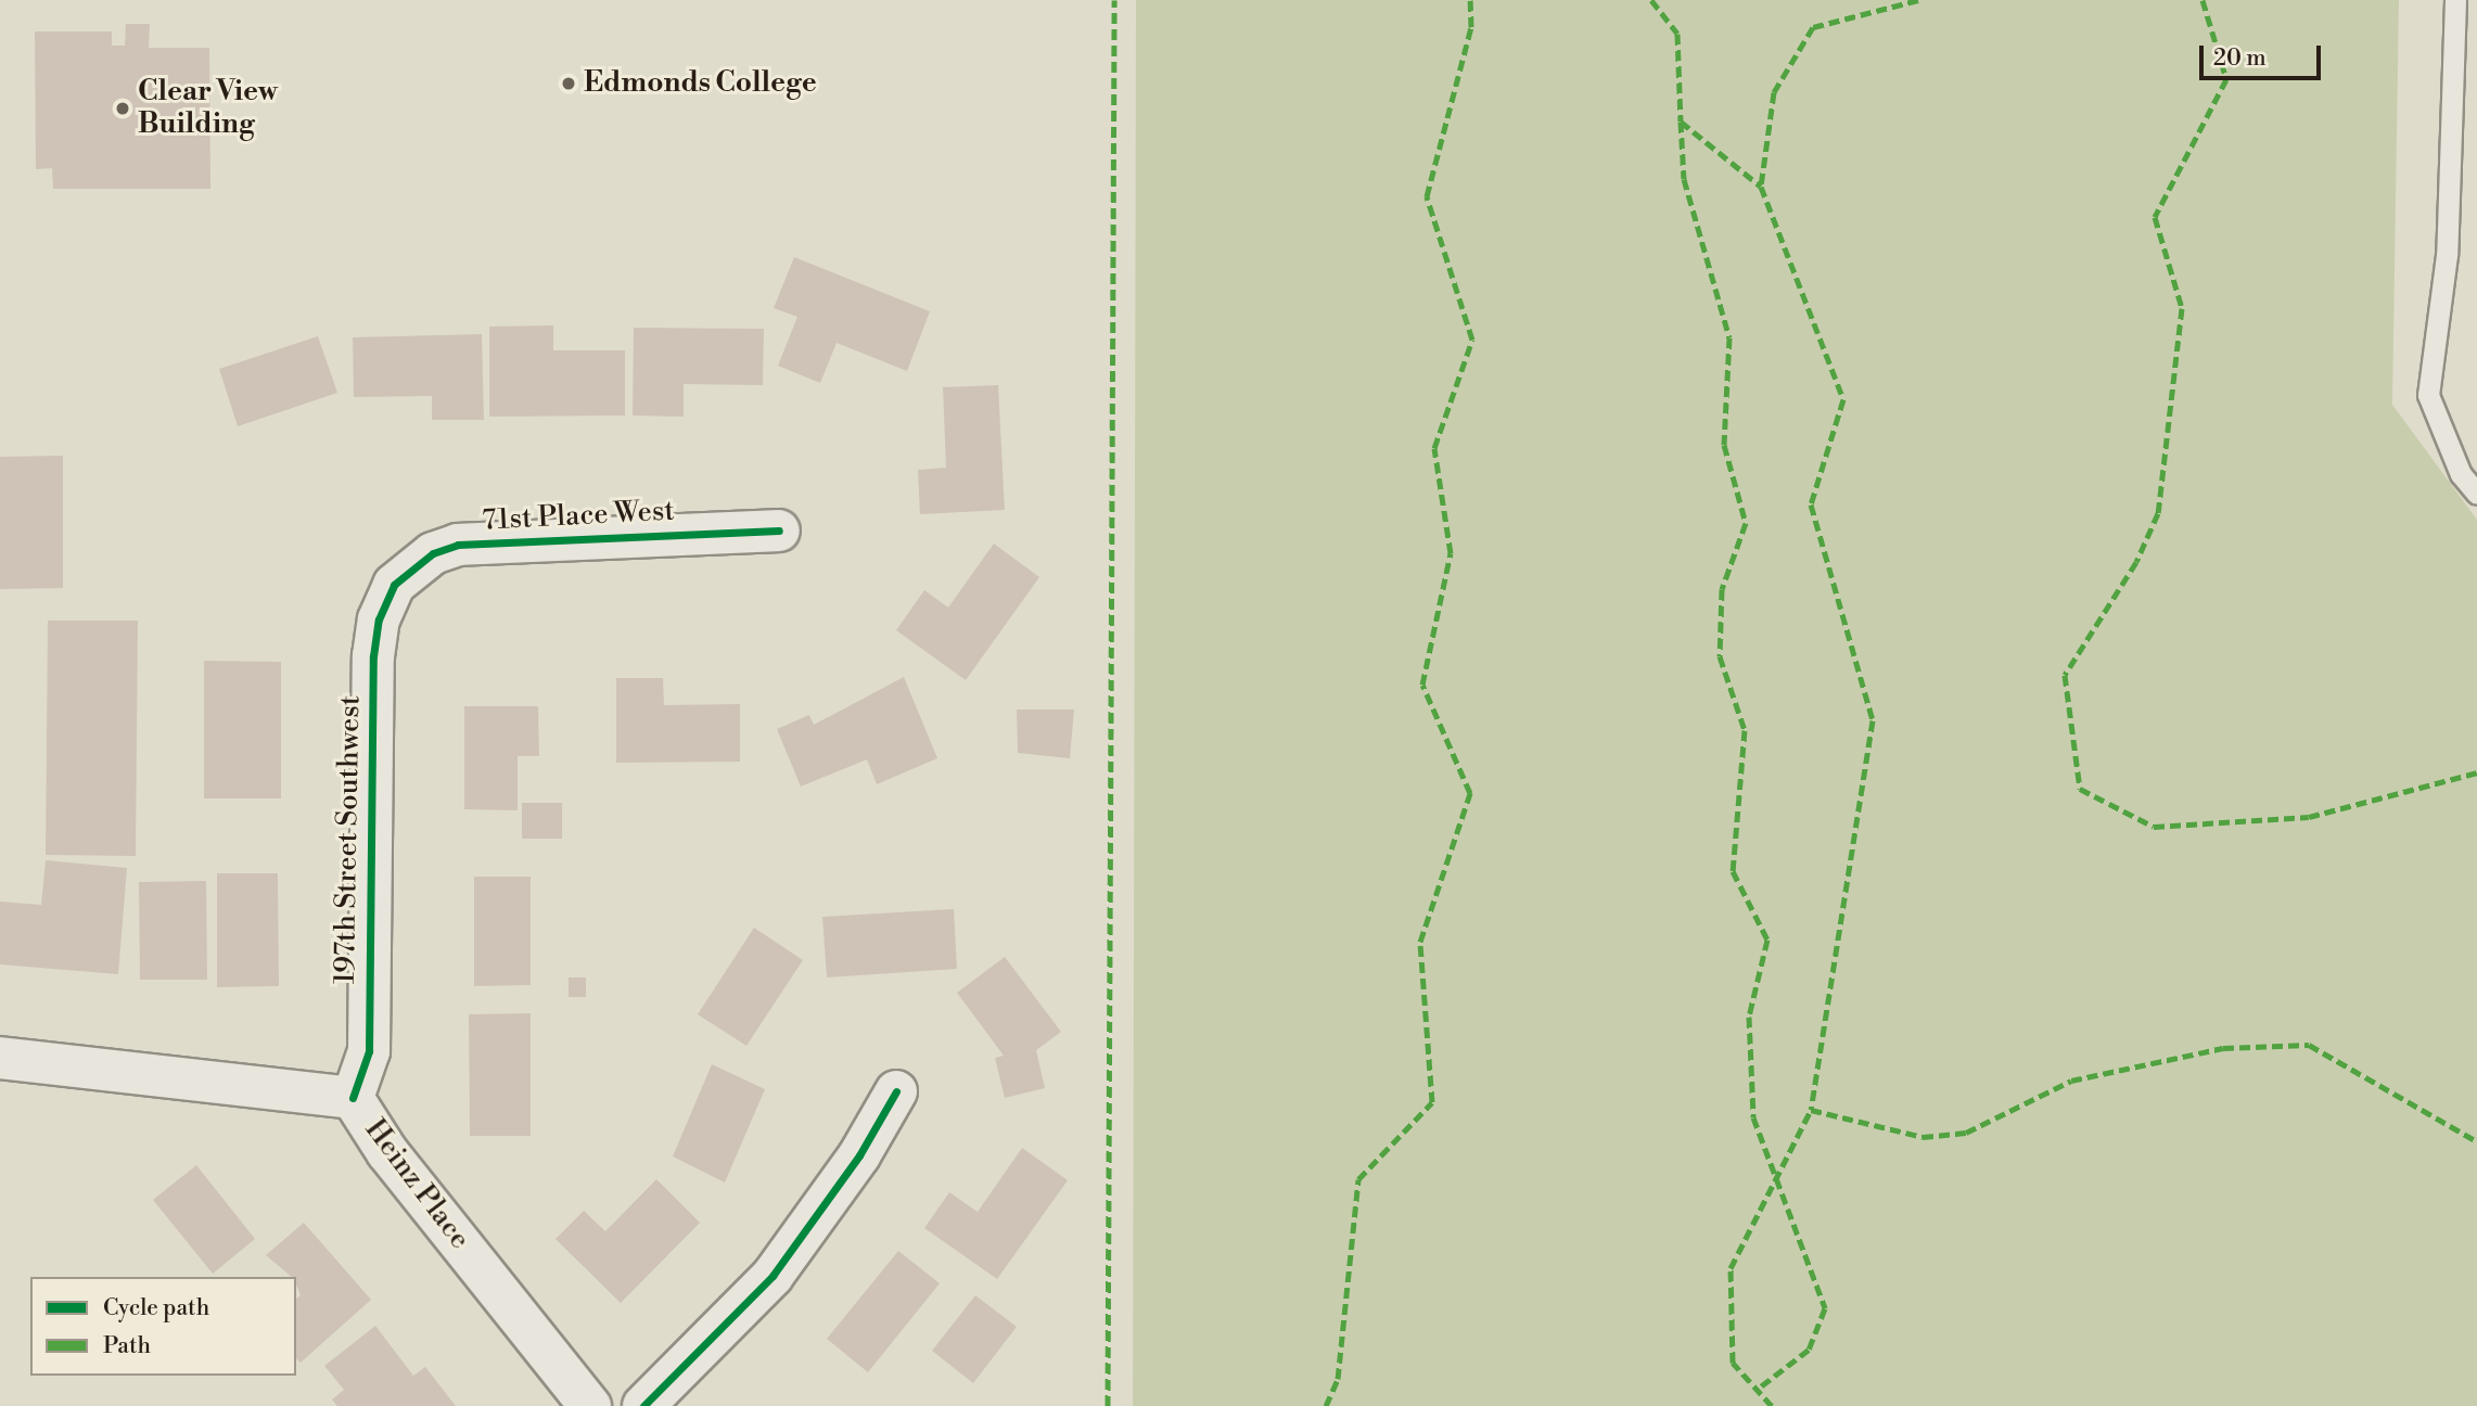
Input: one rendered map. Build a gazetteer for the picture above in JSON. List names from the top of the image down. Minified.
{"streets":{"street":["71st Place West","197th Street Southwest","Heinz Place"]},"crossings":[["71st Place West","197th Street Southwest"],["197th Street Southwest","Heinz Place"]],"places":["Edmonds College","Clear View Building"],"legend":["Cycle path","Path"],"scale_bar":"20 m"}
